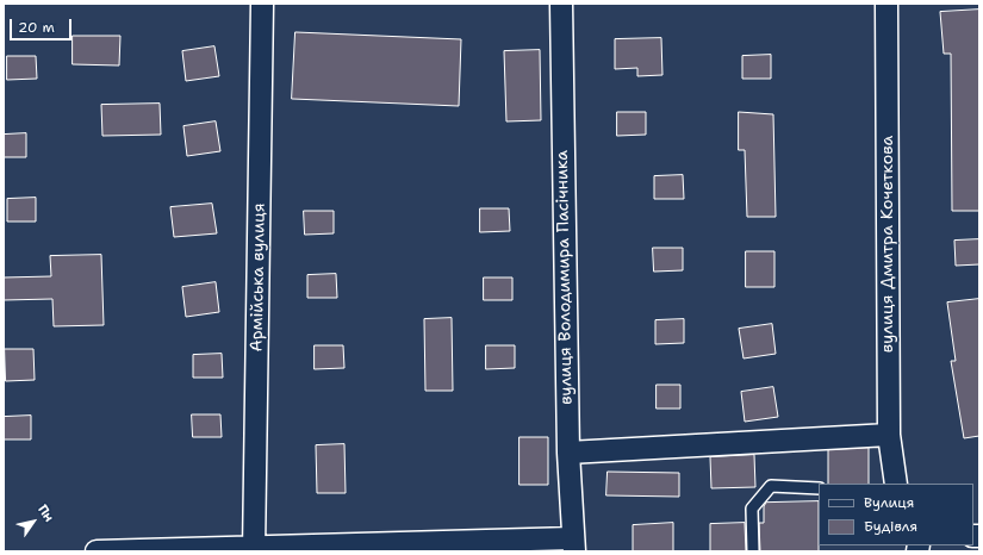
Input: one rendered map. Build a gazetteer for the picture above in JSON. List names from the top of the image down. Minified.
{"streets":{"street":["вулиця Дмитра Кочеткова","Армійська вулиця","вулиця Володимира Пасічника"]},"legend":["Вулиця","Будівля"],"scale_bar":"20 m","north":"top right"}
